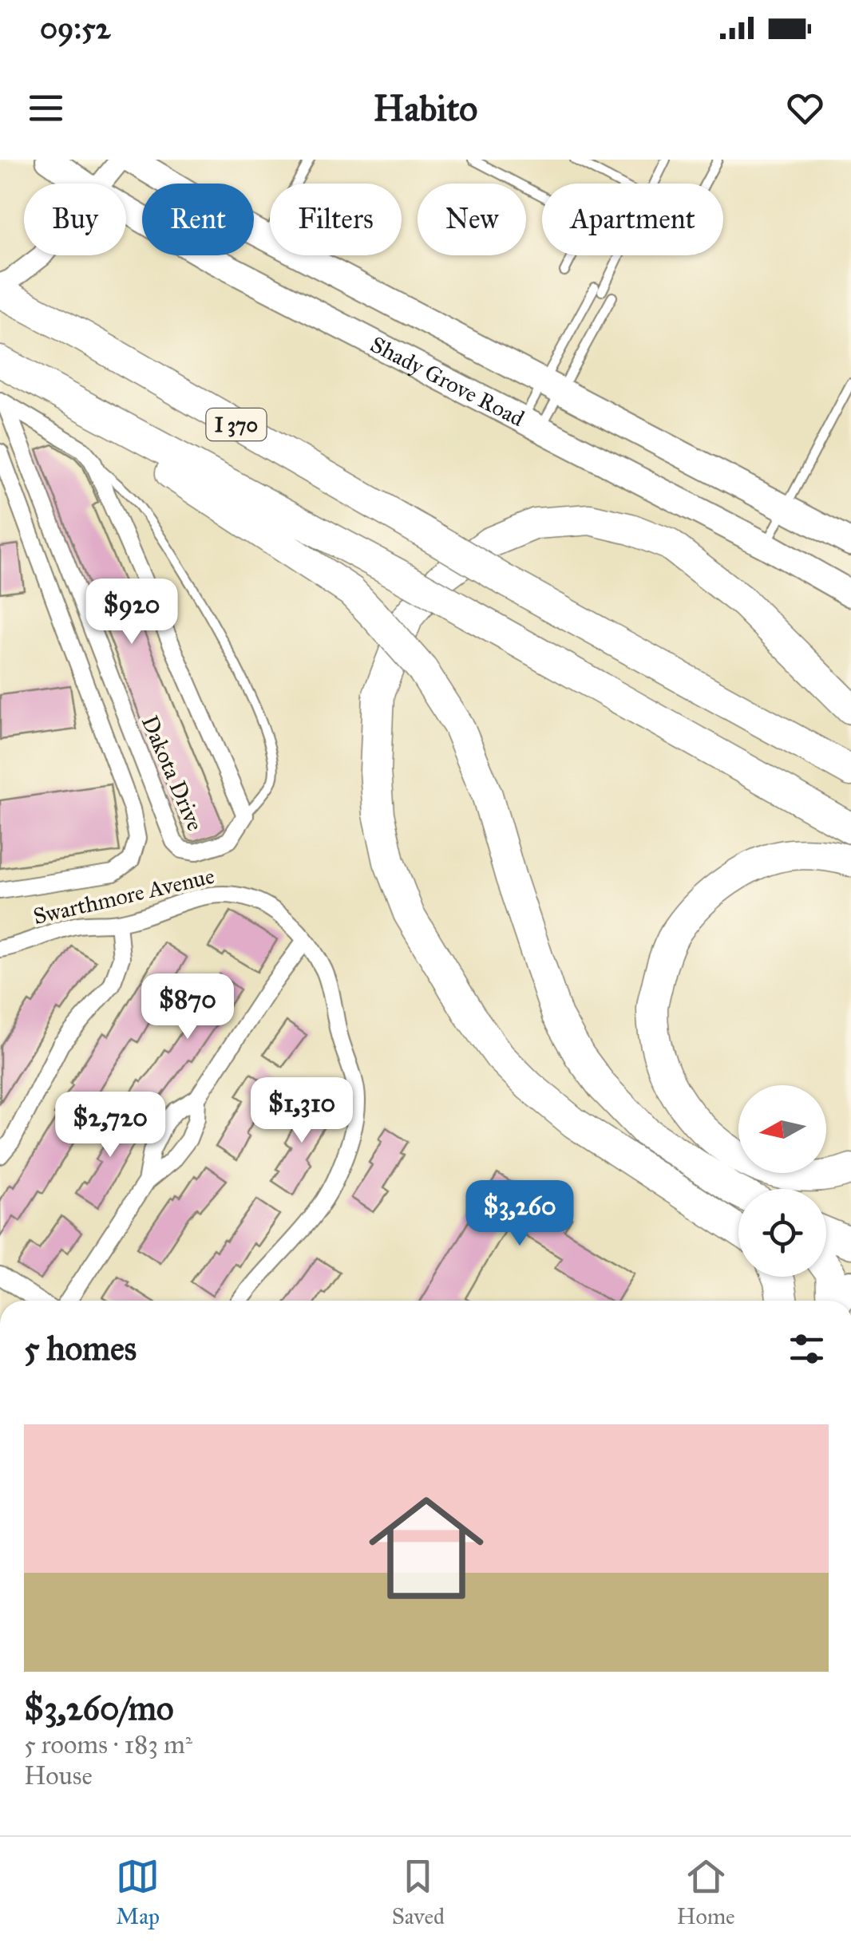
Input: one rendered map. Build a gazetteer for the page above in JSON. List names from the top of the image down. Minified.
{"streets":{"highway":["I 370"],"main road":["Shady Grove Road"],"street":["Dakota Drive","Swarthmore Avenue"]},"north":"left","page":{"status":"09:52","header":"Habito","chip":["Buy","Rent","Filters","New","Apartment"],"price":["$920","$870","$1,310","$2,720","$3,260"],"heading":"5 homes","list":[{"name":"$3,260/mo","note":"5 rooms · 183 m² · House"}],"tabs":["Map","Saved","Home"]}}
